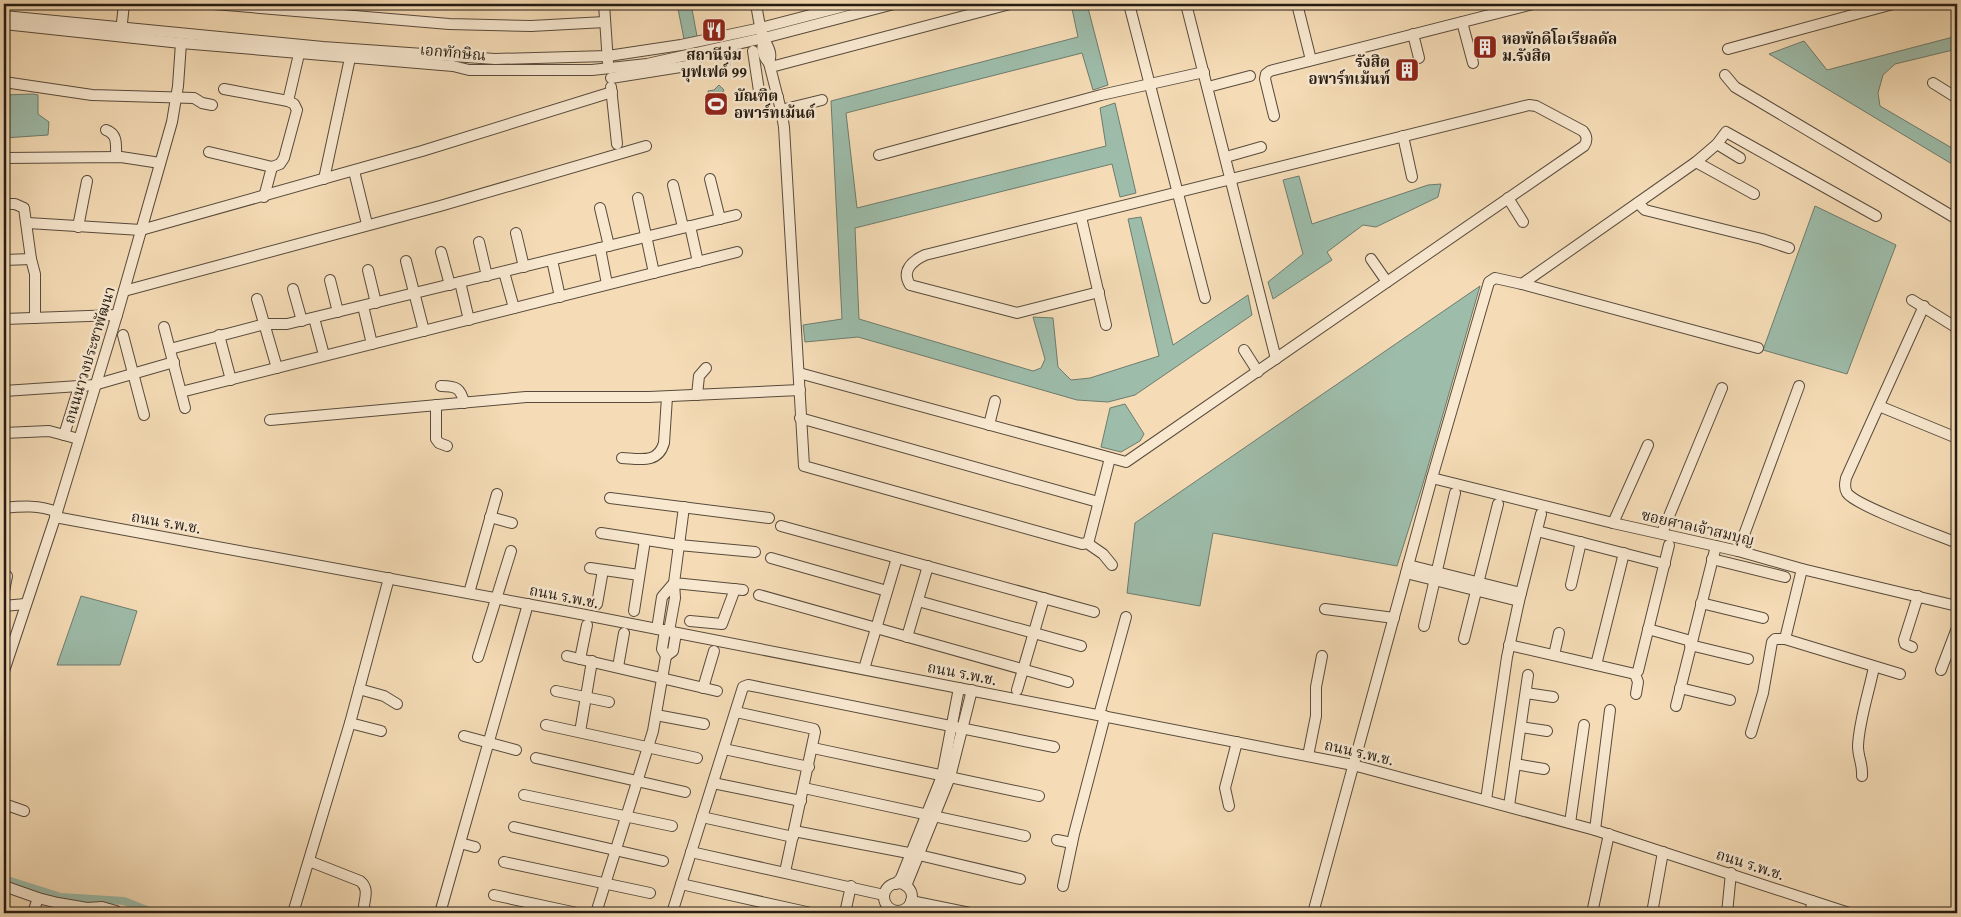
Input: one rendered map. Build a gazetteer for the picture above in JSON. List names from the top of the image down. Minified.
{"streets":{"street":["เอกทักษิณ","ถนนนาวงประชาพัฒนา","ถนน ร.พ.ช.","ซอยศาลเจ้าสมบุญ"]},"crossings":[["เอกทักษิณ","ถนนนาวงประชาพัฒนา"],["ถนนนาวงประชาพัฒนา","ถนน ร.พ.ช."]],"places":{"restaurant":["สถานีจุ่ม บุฟเฟต์ 99"],"building":["หอพักดิโอเรียลดัล ม.รังสิต","รังสิต อพาร์ทเม้นท์"],"sports":["บัณฑิต อพาร์ทเม้นต์"]}}
